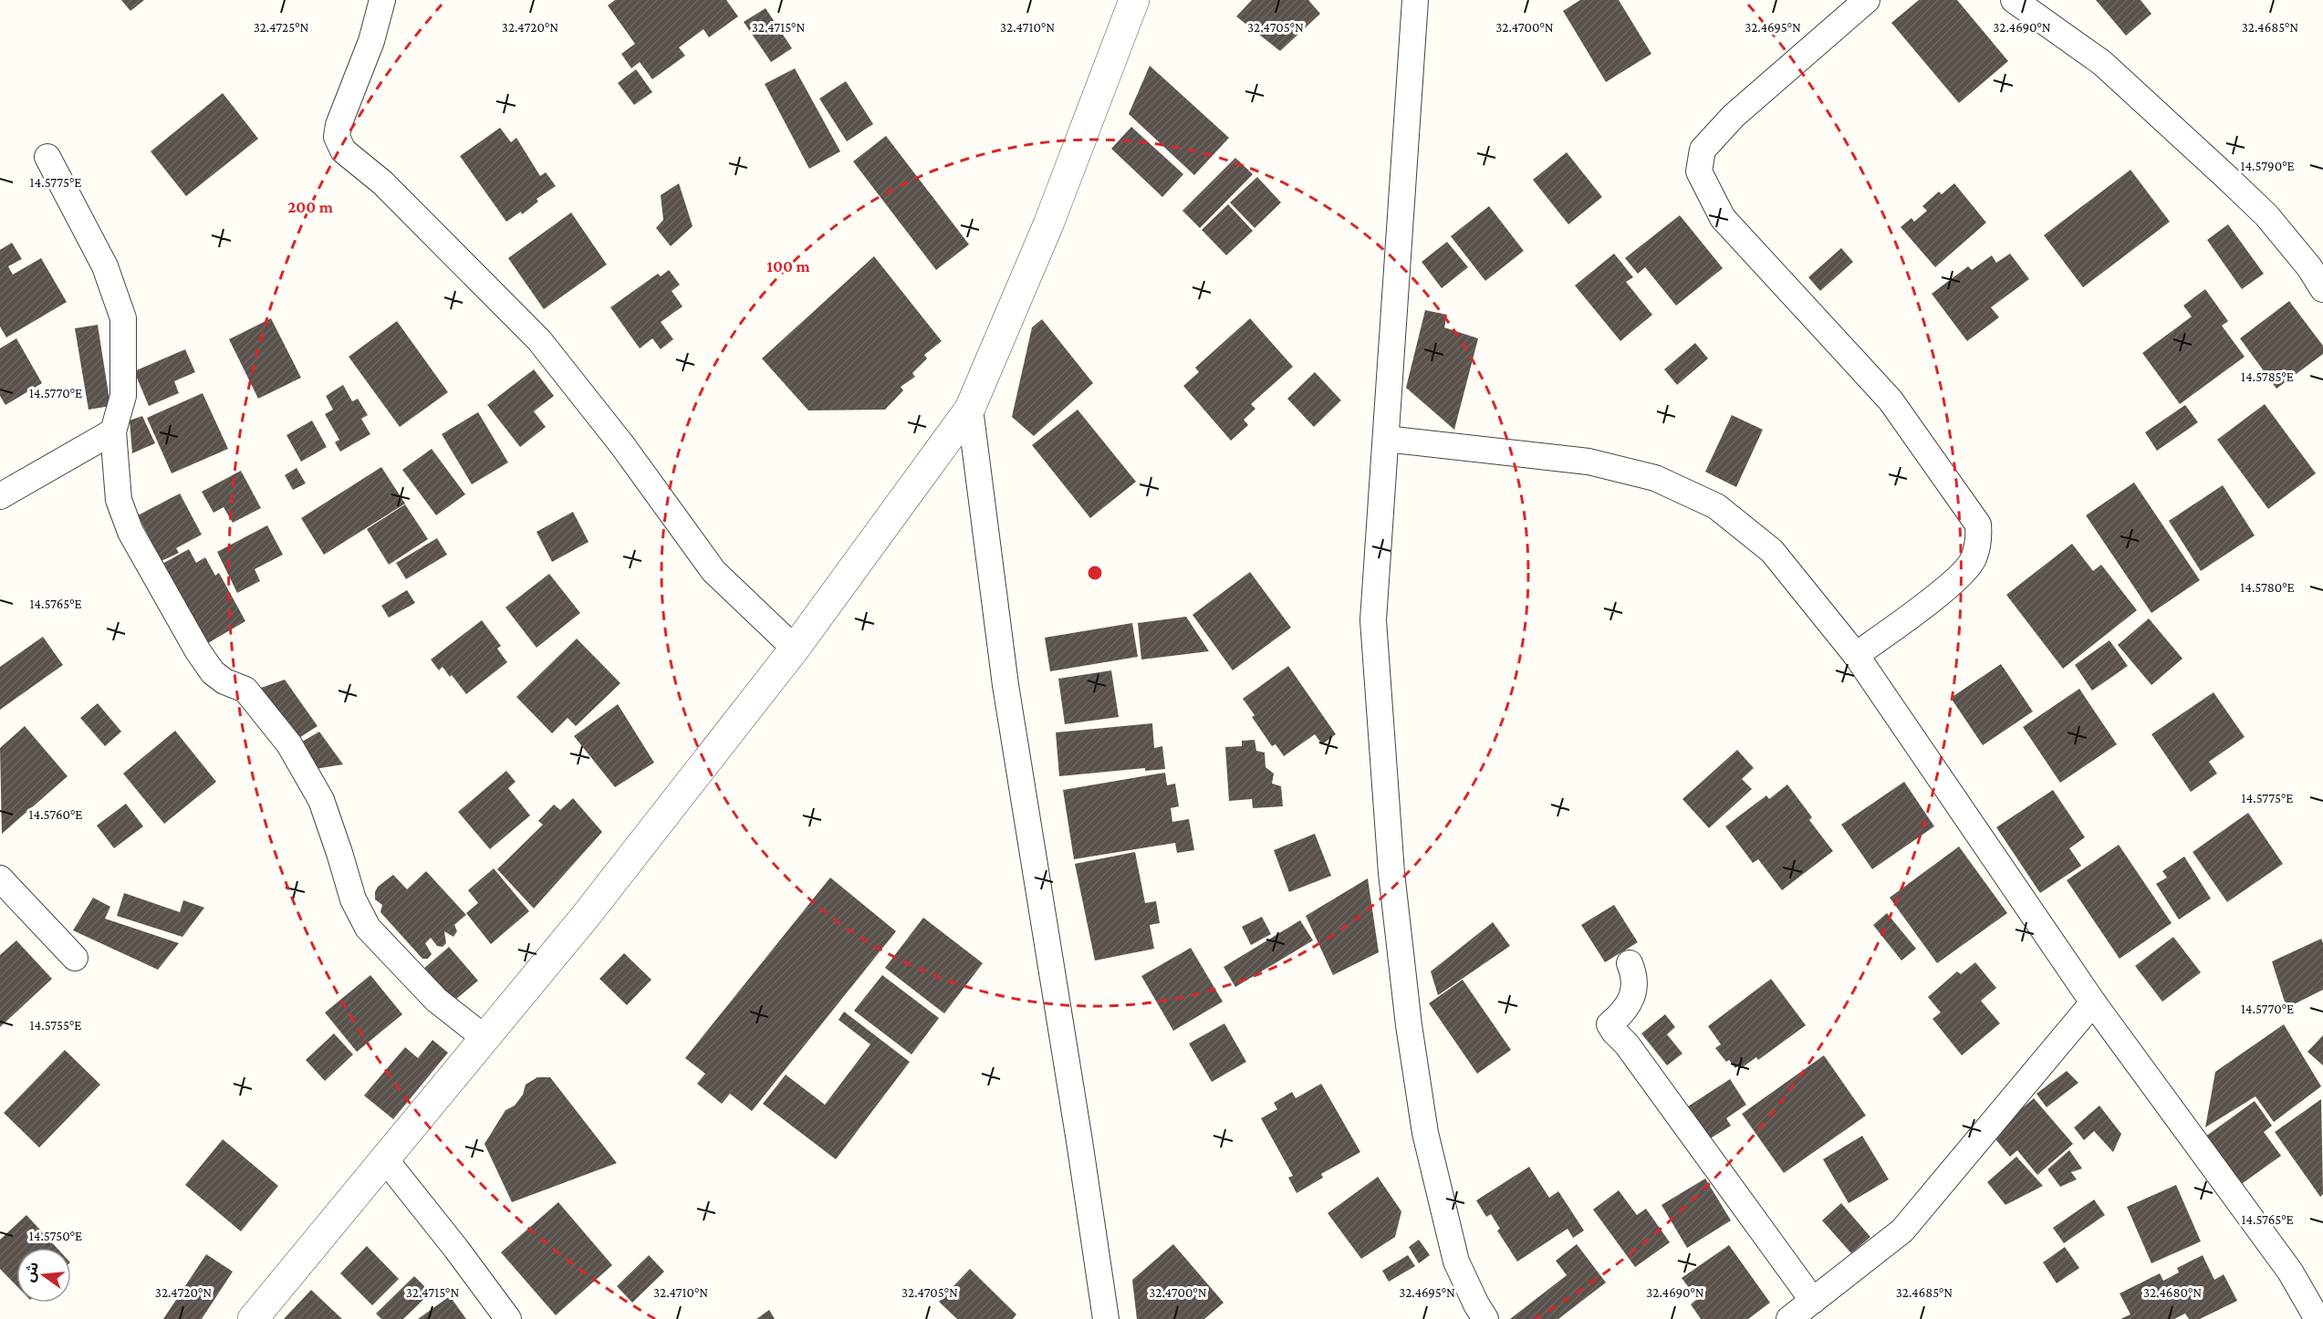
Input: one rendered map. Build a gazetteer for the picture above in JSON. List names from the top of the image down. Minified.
{"north":"left","coordinates":["32.4725°N","32.4720°N","32.4715°N","32.4710°N","32.4705°N","32.4700°N","32.4695°N","32.4690°N","32.4685°N","14.5790°E","14.5775°E","14.5785°E","14.5770°E","14.5780°E","14.5765°E","14.5760°E","14.5755°E","14.5750°E","32.4680°N"],"rings":["200 m","100 m"]}
